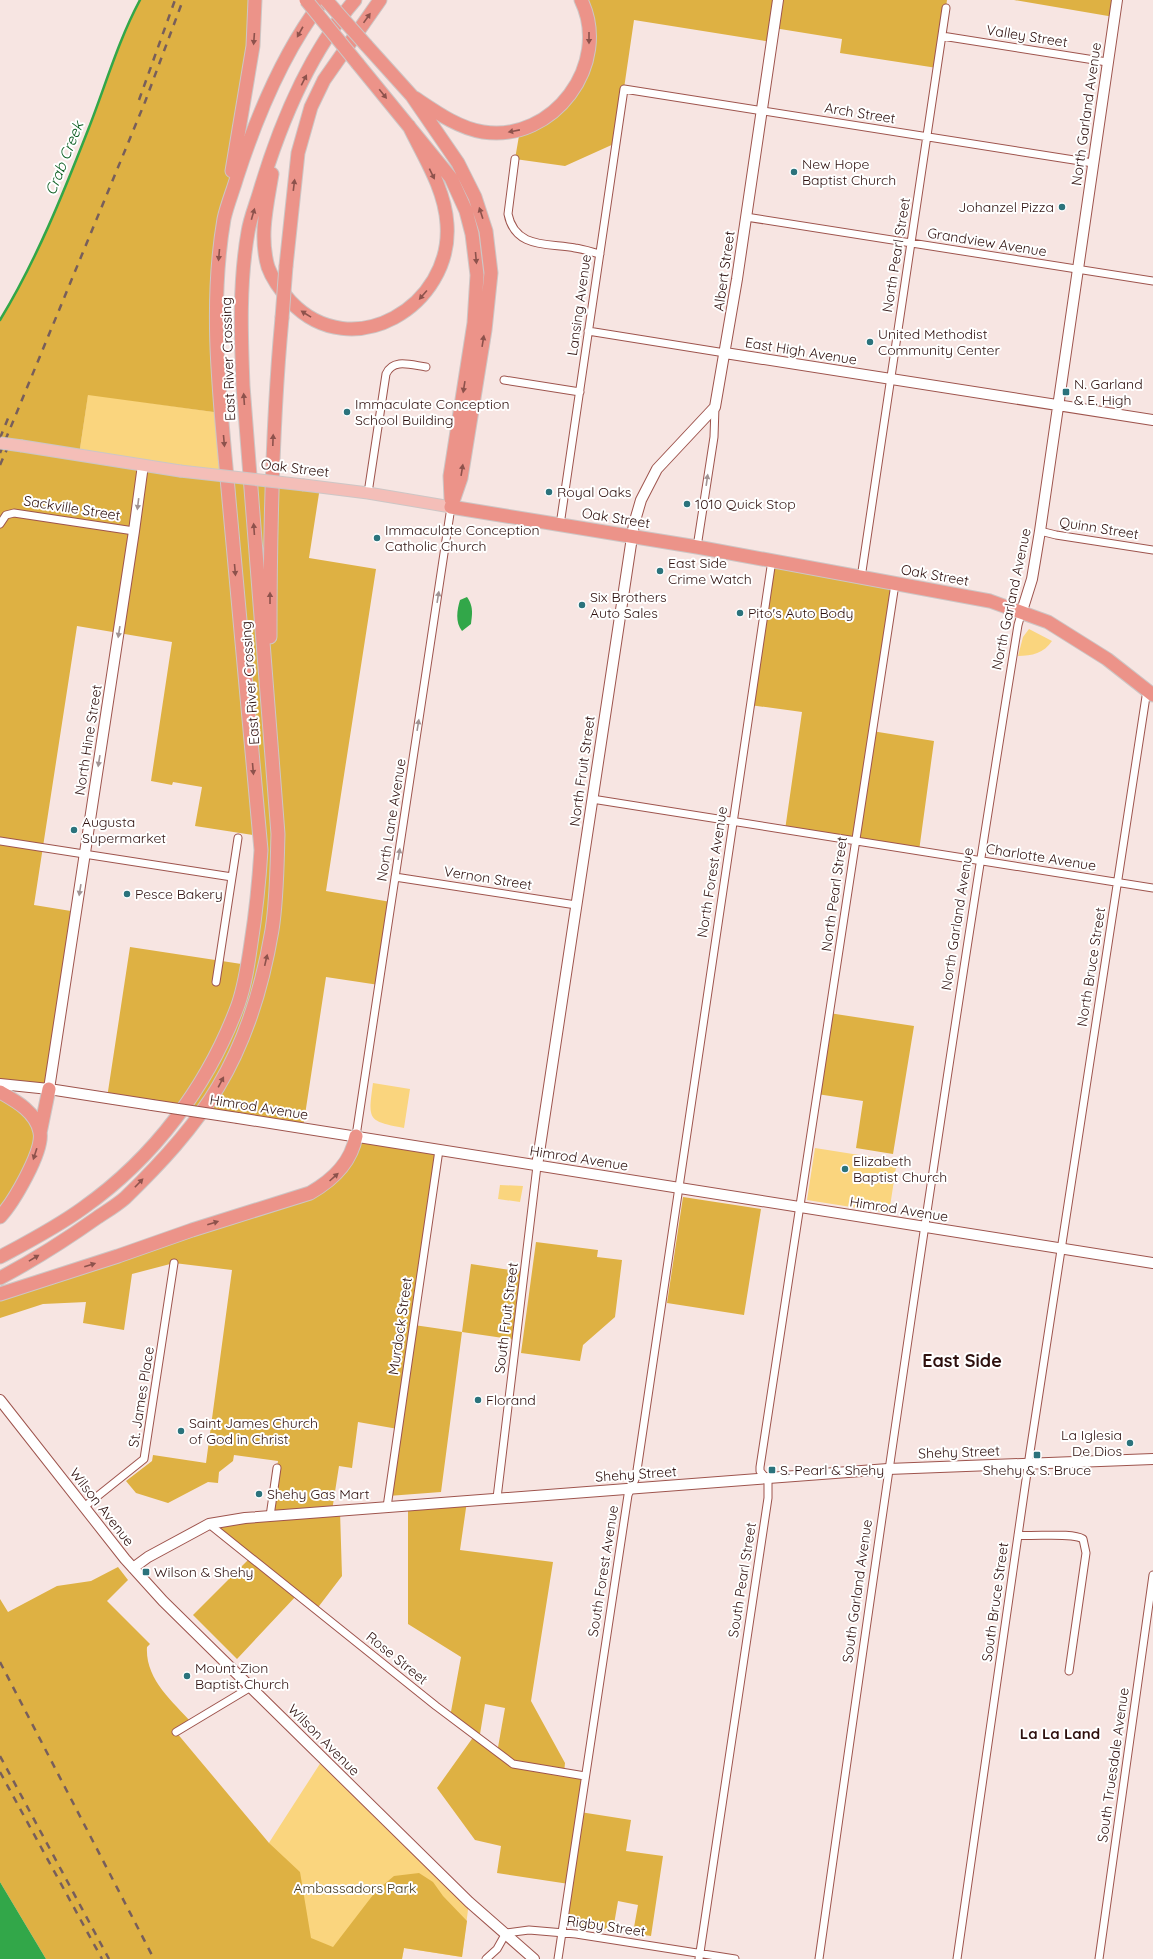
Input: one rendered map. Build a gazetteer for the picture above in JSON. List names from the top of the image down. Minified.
{"streets":{"highway":["East River Crossing","Oak Street"],"main road":["North Garland Avenue","Albert Street","East High Avenue","North Hine Street","North Fruit Street","Himrod Avenue","Shehy Street","Wilson Avenue"],"street":["Valley Street","Arch Street","Grandview Avenue","North Pearl Street","Lansing Avenue","Sackville Street","Quinn Street","North Lane Avenue","Charlotte Avenue","North Forest Avenue","Vernon Street","North Bruce Street","South Fruit Street","Murdock Street","St. James Place","South Forest Avenue","South Pearl Street","South Garland Avenue","South Bruce Street","Rose Street","South Truesdale Avenue","Rigby Street"]},"crossings":[["Valley Street","North Garland Avenue"],["Valley Street","North Pearl Street"],["Arch Street","North Garland Avenue"],["Arch Street","North Pearl Street"],["Arch Street","Albert Street"],["Arch Street","Lansing Avenue"],["North Garland Avenue","Grandview Avenue"],["North Garland Avenue","East High Avenue"],["North Garland Avenue","Oak Street"],["North Garland Avenue","Quinn Street"],["North Garland Avenue","Charlotte Avenue"],["North Garland Avenue","Himrod Avenue"],["North Garland Avenue","South Garland Avenue"],["Grandview Avenue","North Pearl Street"],["Grandview Avenue","Albert Street"],["North Pearl Street","East High Avenue"],["North Pearl Street","Oak Street"],["North Pearl Street","Charlotte Avenue"],["North Pearl Street","Himrod Avenue"],["North Pearl Street","South Pearl Street"],["Albert Street","East High Avenue"],["Albert Street","Oak Street"],["Albert Street","North Fruit Street"],["Lansing Avenue","East High Avenue"],["Lansing Avenue","Oak Street"],["Oak Street","North Hine Street"],["Oak Street","North Fruit Street"],["Oak Street","North Lane Avenue"],["Oak Street","North Forest Avenue"],["Oak Street","North Bruce Street"],["Sackville Street","North Hine Street"],["North Hine Street","Himrod Avenue"],["North Fruit Street","Charlotte Avenue"],["North Fruit Street","Vernon Street"],["North Fruit Street","Himrod Avenue"],["North Fruit Street","South Fruit Street"],["North Lane Avenue","Vernon Street"],["North Lane Avenue","Himrod Avenue"],["Charlotte Avenue","North Forest Avenue"],["Charlotte Avenue","North Bruce Street"],["North Forest Avenue","Himrod Avenue"],["North Forest Avenue","South Forest Avenue"],["North Bruce Street","Himrod Avenue"],["North Bruce Street","South Bruce Street"],["Himrod Avenue","South Fruit Street"],["Himrod Avenue","Murdock Street"],["Himrod Avenue","South Forest Avenue"],["Himrod Avenue","South Pearl Street"],["Himrod Avenue","South Garland Avenue"],["Himrod Avenue","South Bruce Street"],["South Fruit Street","Shehy Street"],["Murdock Street","Shehy Street"],["St. James Place","Wilson Avenue"],["Shehy Street","Wilson Avenue"],["Shehy Street","South Forest Avenue"],["Shehy Street","South Pearl Street"],["Shehy Street","South Garland Avenue"],["Shehy Street","South Bruce Street"],["Shehy Street","Rose Street"],["Wilson Avenue","Rigby Street"],["South Forest Avenue","Rose Street"],["South Forest Avenue","Rigby Street"],["South Pearl Street","Rigby Street"]],"one_way":["North Hine Street","North Lane Avenue"],"districts":["East Side","La La Land"],"water":["Crab Creek"],"parks":["Ambassadors Park"],"places":{"other":["New Hope Baptist Church","Johanzel Pizza","United Methodist Community Center","Immaculate Conception School Building","Royal Oaks","1010 Quick Stop","Immaculate Conception Catholic Church","East Side Crime Watch","Six Brothers Auto Sales","Pito's Auto Body","Augusta Supermarket","Pesce Bakery","Elizabeth Baptist Church","Florand","Saint James Church of God in Christ","La Iglesia De Dios","Shehy Gas Mart","Mount Zion Baptist Church"],"transit":["N. Garland & E. High","Shehy & S. Bruce","S. Pearl & Shehy","Wilson & Shehy"]}}
